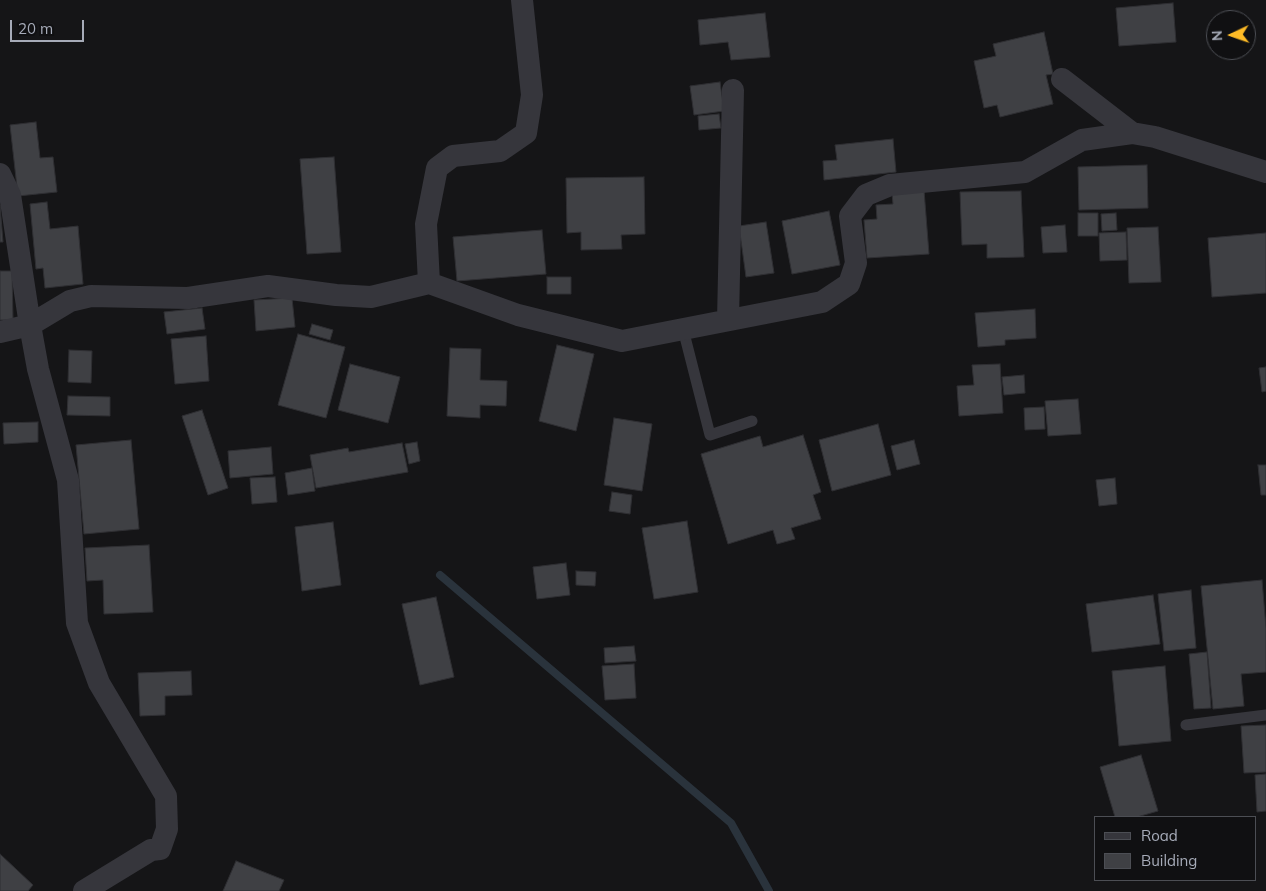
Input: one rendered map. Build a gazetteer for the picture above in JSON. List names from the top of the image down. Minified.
{"legend":["Road","Building"],"scale_bar":"20 m","north":"left"}
